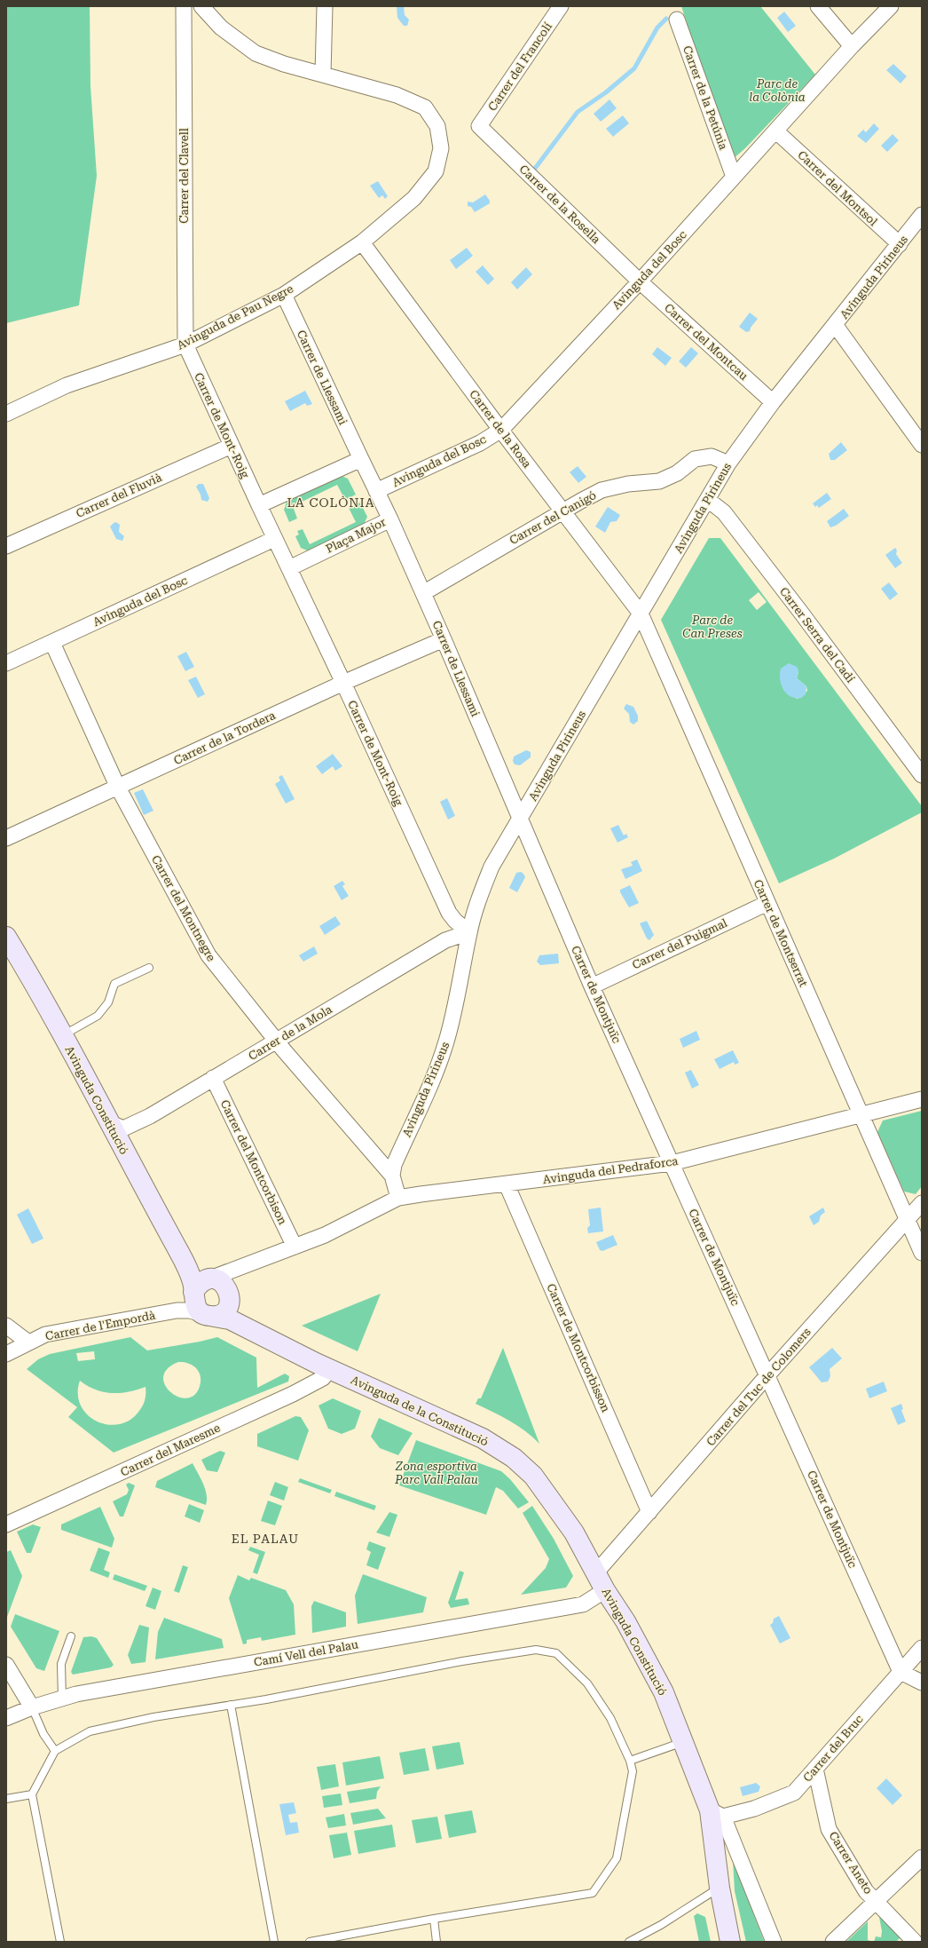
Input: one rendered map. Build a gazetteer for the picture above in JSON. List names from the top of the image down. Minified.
{"streets":{"street":["Carrer del Francolí","Carrer de la Petúnia","Carrer del Clavell","Carrer del Montsol","Carrer de la Rosella","Avinguda del Bosc","Avinguda Pirineus","Avinguda de Pau Negre","Carrer del Montcau","Carrer de Llessami","Carrer de Mont-Roig","Carrer de la Rosa","Carrer del Fluvià","Carrer del Canigó","Plaça Major","Carrer Serra del Cadí","Carrer de la Tordera","Carrer del Montnegre","Carrer de Montserrat","Carrer del Puigmal","Carrer de Montjuïc","Carrer de la Mola","Avinguda Constitució","Carrer del Montcorbison","Avinguda del Pedraforca","Carrer de l'Empordà","Carrer de Montcorbisson","Carrer del Tuc de Colomers","Avinguda de la Constitució","Carrer del Maresme","Camí Vell del Palau","Carrer del Bruc","Carrer Aneto"]},"crossings":[["Carrer del Francolí","Carrer de la Rosella"],["Carrer de la Petúnia","Avinguda del Bosc"],["Carrer del Clavell","Avinguda de Pau Negre"],["Carrer del Clavell","Carrer de Mont-Roig"],["Carrer del Montsol","Avinguda del Bosc"],["Carrer del Montsol","Avinguda Pirineus"],["Carrer de la Rosella","Avinguda del Bosc"],["Carrer de la Rosella","Carrer del Montcau"],["Avinguda del Bosc","Carrer del Montcau"],["Avinguda del Bosc","Carrer de la Rosa"],["Avinguda del Bosc","Plaça Major"],["Avinguda del Bosc","Carrer del Montnegre"],["Avinguda Pirineus","Carrer del Montcau"],["Avinguda Pirineus","Carrer de Llessami"],["Avinguda Pirineus","Carrer de Mont-Roig"],["Avinguda Pirineus","Carrer de la Rosa"],["Avinguda Pirineus","Carrer del Canigó"],["Avinguda Pirineus","Carrer Serra del Cadí"],["Avinguda Pirineus","Carrer del Montnegre"],["Avinguda Pirineus","Carrer de Montserrat"],["Avinguda Pirineus","Carrer de Montjuïc"],["Avinguda Pirineus","Carrer de la Mola"],["Avinguda de Pau Negre","Carrer de Llessami"],["Avinguda de Pau Negre","Carrer de Mont-Roig"],["Avinguda de Pau Negre","Carrer de la Rosa"],["Carrer de Llessami","Carrer del Canigó"],["Carrer de Llessami","Plaça Major"],["Carrer de Llessami","Carrer de la Tordera"],["Carrer de Llessami","Carrer de Montjuïc"],["Carrer de Mont-Roig","Carrer del Fluvià"],["Carrer de Mont-Roig","Plaça Major"],["Carrer de Mont-Roig","Carrer de la Tordera"],["Carrer de Mont-Roig","Carrer de la Mola"],["Carrer de la Rosa","Carrer del Canigó"],["Carrer de la Rosa","Carrer de Montserrat"],["Carrer de la Tordera","Carrer del Montnegre"],["Carrer del Montnegre","Carrer de la Mola"],["Carrer de Montserrat","Carrer del Puigmal"],["Carrer de Montserrat","Avinguda del Pedraforca"],["Carrer de Montserrat","Carrer del Tuc de Colomers"],["Carrer del Puigmal","Carrer de Montjuïc"],["Carrer de Montjuïc","Avinguda del Pedraforca"],["Carrer de Montjuïc","Carrer del Tuc de Colomers"],["Carrer de Montjuïc","Carrer del Bruc"],["Carrer de la Mola","Avinguda Constitució"],["Carrer de la Mola","Carrer del Montcorbison"],["Avinguda Constitució","Carrer de l'Empordà"],["Avinguda Constitució","Carrer del Tuc de Colomers"],["Avinguda Constitució","Avinguda de la Constitució"],["Avinguda Constitució","Camí Vell del Palau"],["Avinguda Constitució","Carrer del Bruc"],["Avinguda del Pedraforca","Carrer de Montcorbisson"],["Carrer de Montcorbisson","Carrer del Tuc de Colomers"],["Carrer del Tuc de Colomers","Avinguda de la Constitució"],["Avinguda de la Constitució","Carrer del Maresme"],["Carrer del Bruc","Carrer Aneto"]],"districts":["LA COLÒNIA","EL PALAU"],"parks":["Parc de la Colònia","Parc de Can Preses","Zona esportiva Parc Vall Palau"]}
